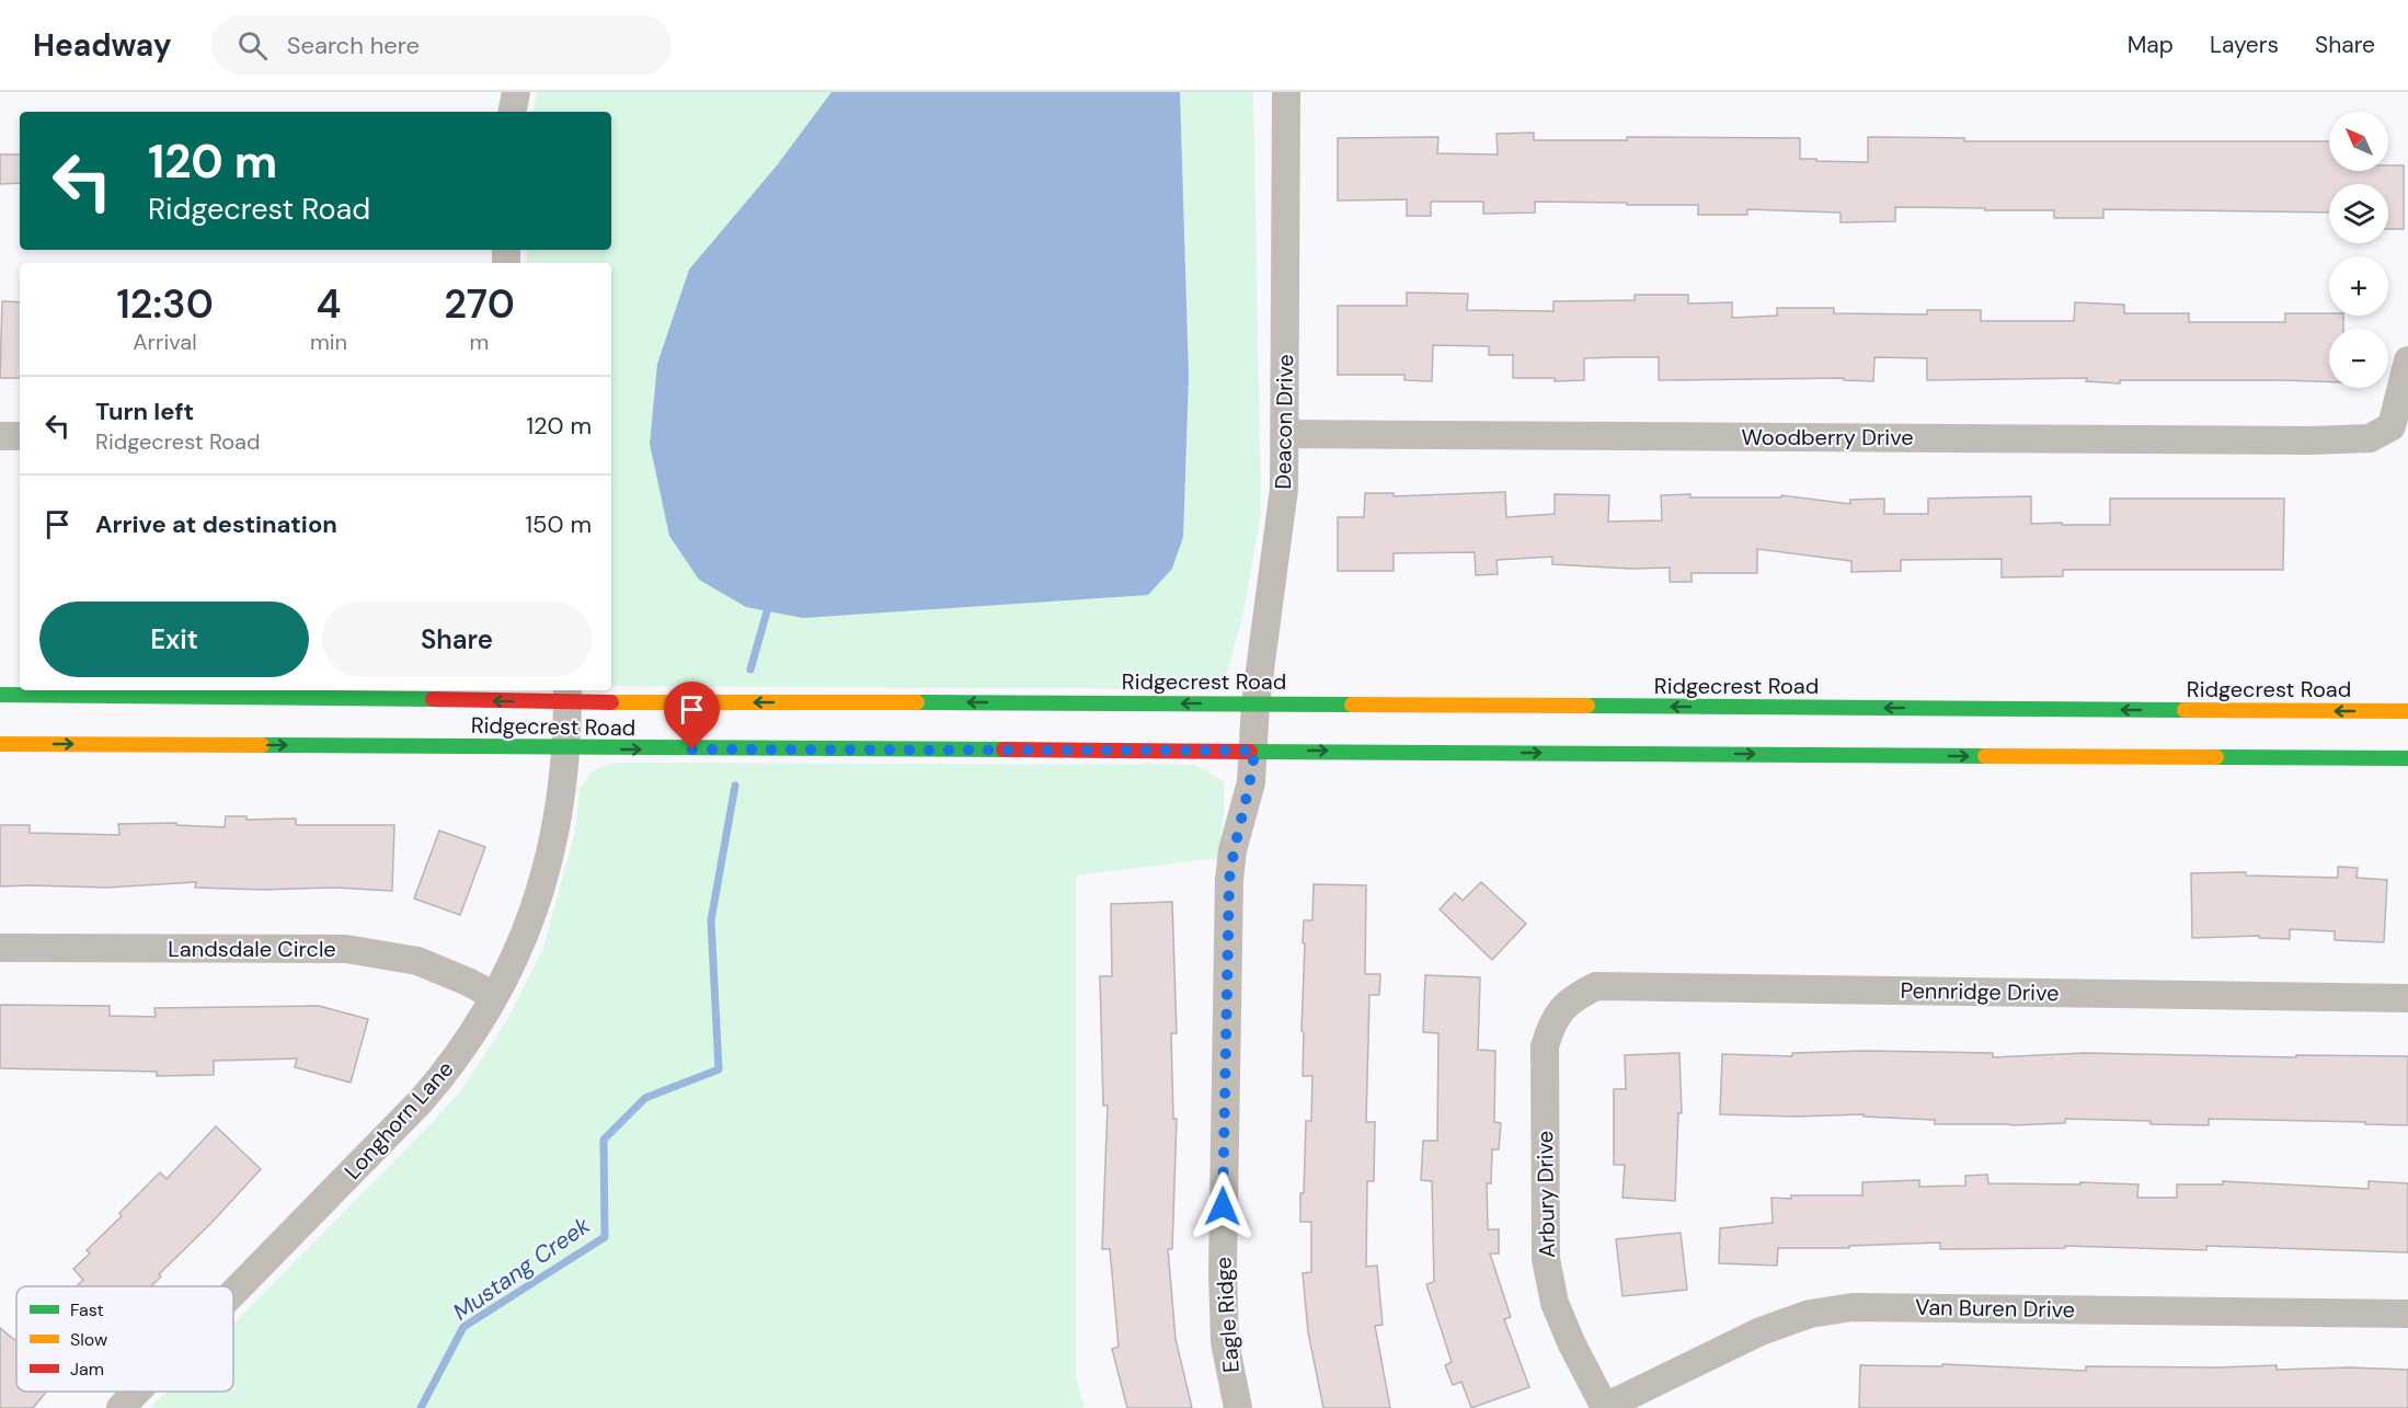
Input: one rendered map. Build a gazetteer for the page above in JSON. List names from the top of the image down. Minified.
{"streets":{"main road":["Ridgecrest Road"],"street":["Deacon Drive","Woodberry Drive","Landsdale Circle","Pennridge Drive","Longhorn Lane","Arbury Drive","Van Buren Drive","Eagle Ridge"]},"crossings":[["Deacon Drive","Woodberry Drive"],["Deacon Drive","Ridgecrest Road"],["Deacon Drive","Eagle Ridge"],["Ridgecrest Road","Longhorn Lane"],["Ridgecrest Road","Eagle Ridge"],["Landsdale Circle","Longhorn Lane"],["Pennridge Drive","Arbury Drive"],["Arbury Drive","Van Buren Drive"]],"water":["Mustang Creek"],"legend":["Fast","Slow","Jam"],"north":"top left","page":{"header":"Headway","search":"Search here","nav":["Map","Layers","Share"],"map_buttons":["+","−"],"turn":["120 m","Ridgecrest Road"],"eta":["12:30","Arrival","4","min","270","m"],"list":[{"name":"Turn left","note":"Ridgecrest Road","value":"120 m"},{"name":"Arrive at destination","value":"150 m"}],"buttons":["Exit","Share"]}}
